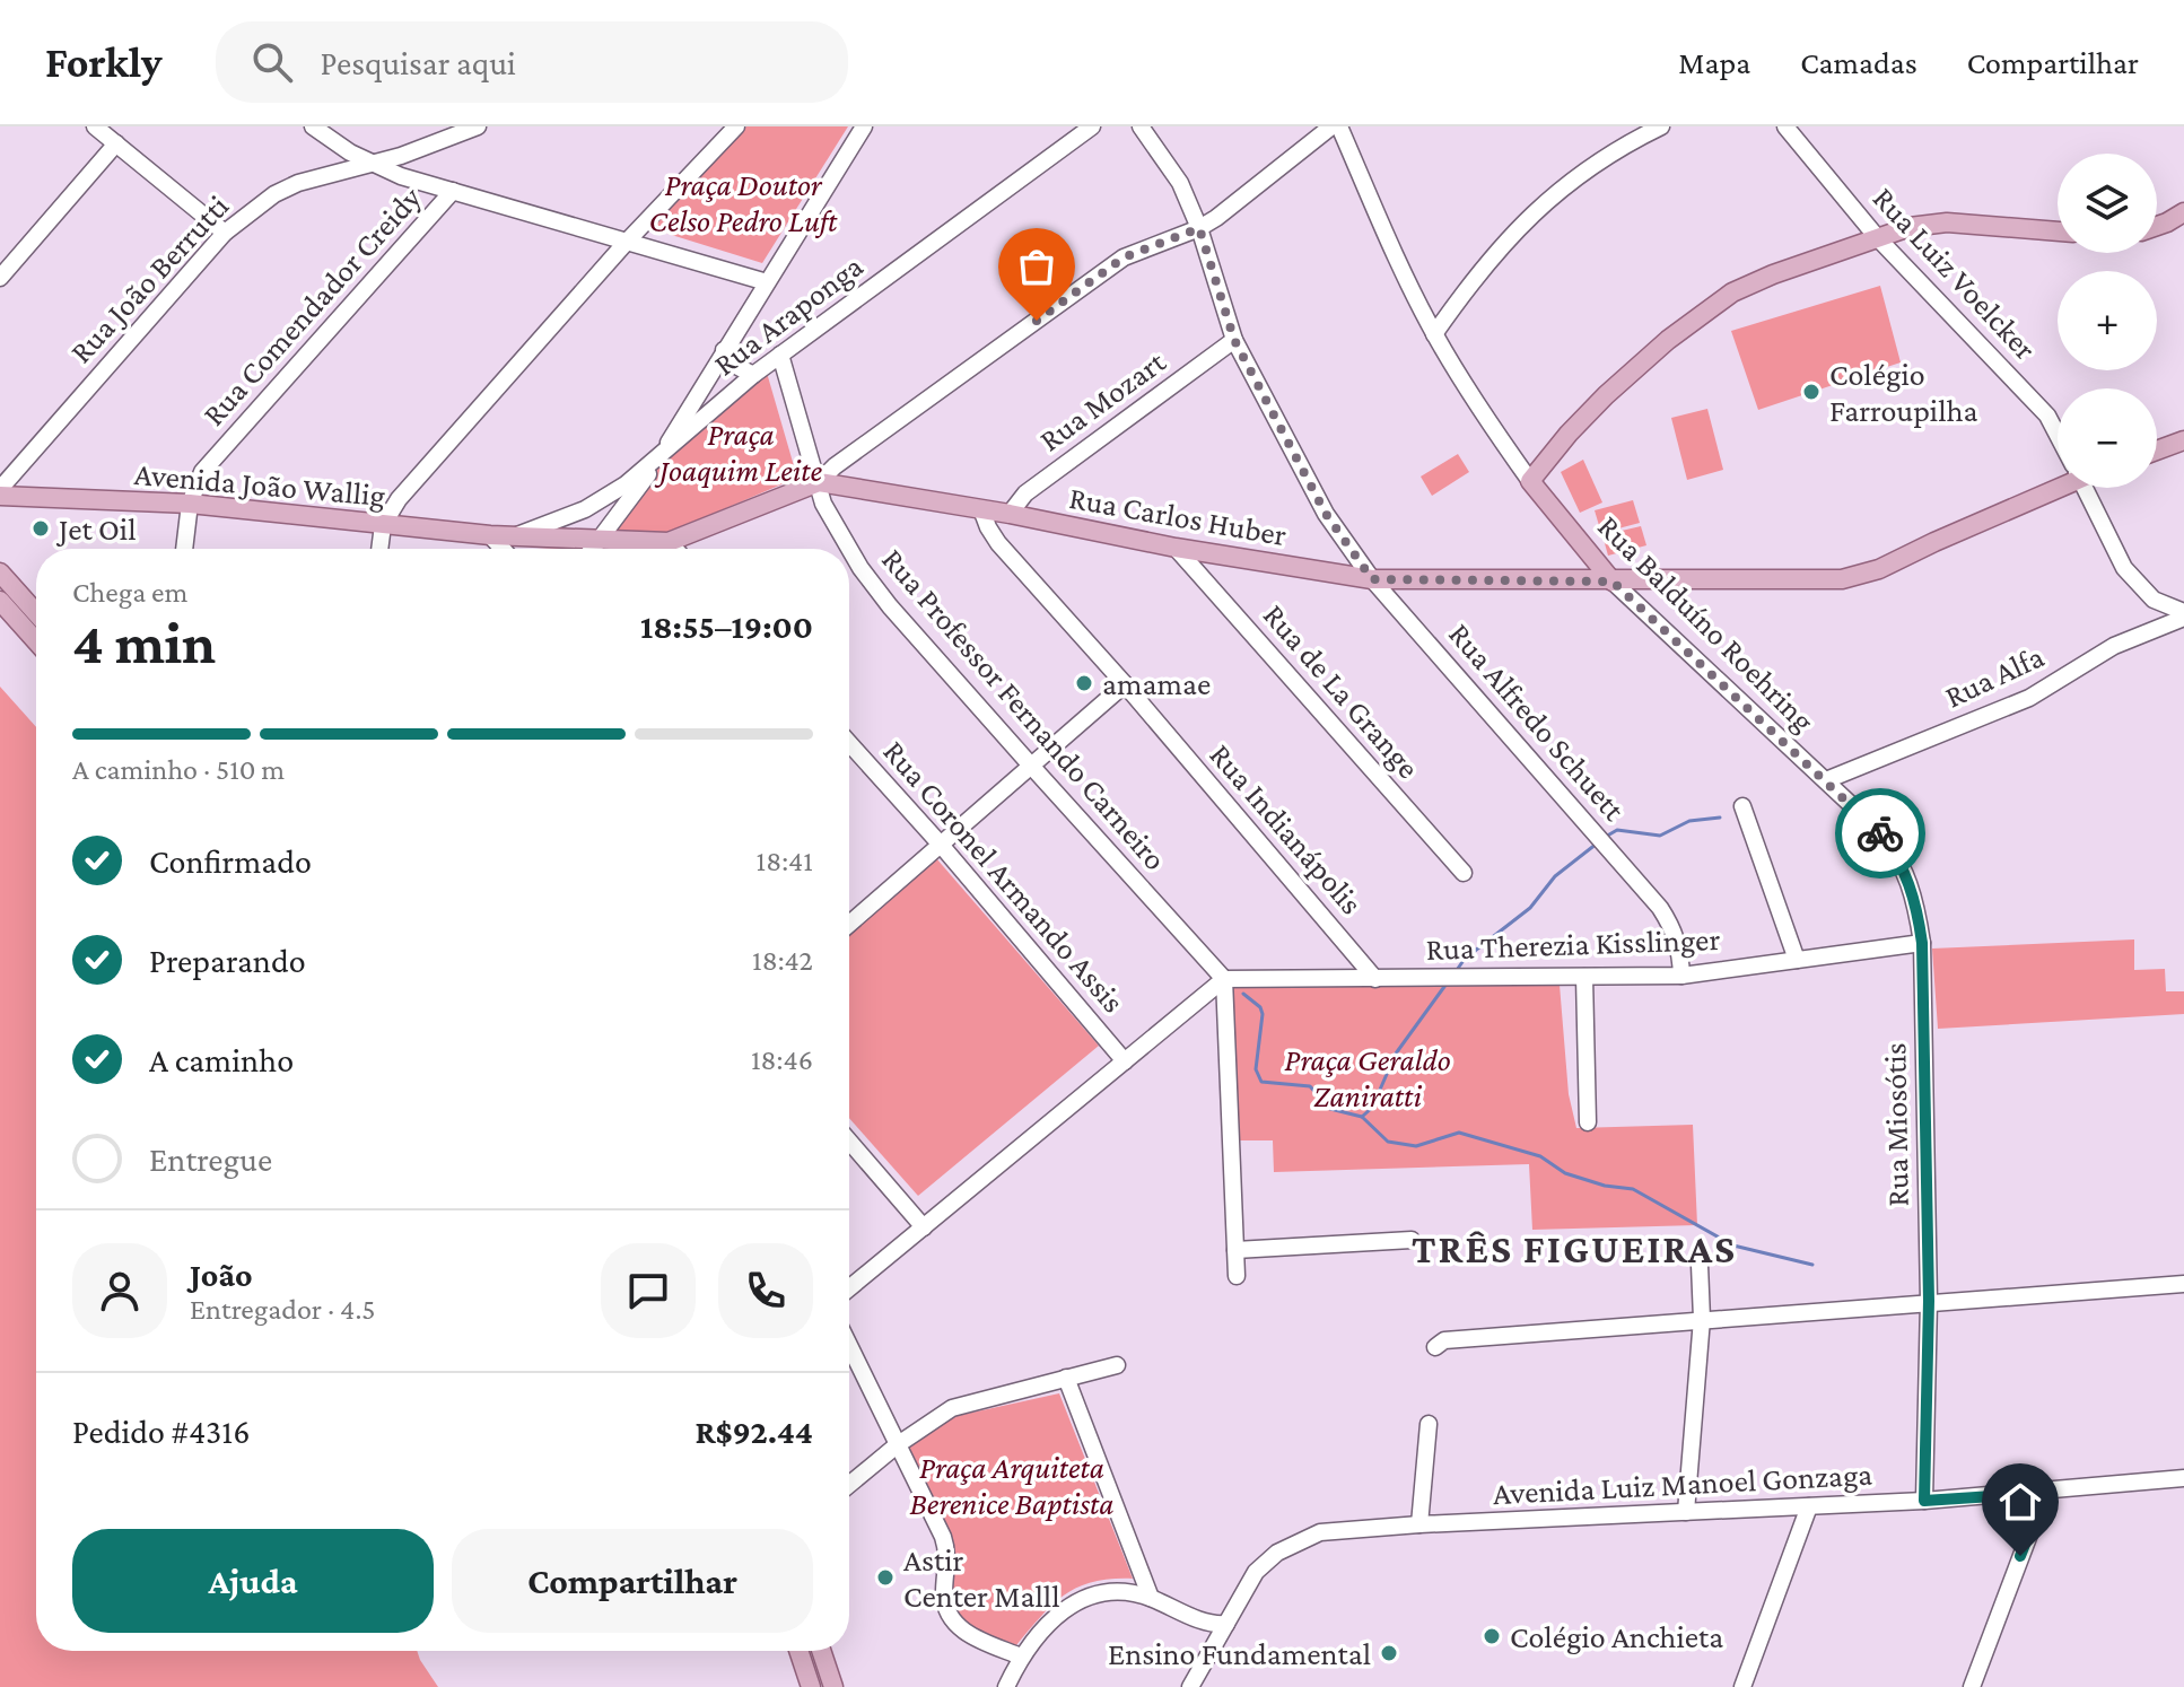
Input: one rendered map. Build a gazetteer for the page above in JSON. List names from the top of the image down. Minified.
{"streets":{"main road":["Avenida João Wallig","Rua Carlos Huber","Rua Balduíno Roehring"],"street":["Rua Luiz Voelcker","Rua João Berrutti","Rua Comendador Creidy","Rua Araponga","Rua Mozart","Rua Alfa","Rua de La Grange","Rua Professor Fernando Carneiro","Rua Alfredo Schuett","Rua Indianápolis","Rua Coronel Armando Assis","Rua Therezia Kisslinger","Rua Miosótis","Avenida Luiz Manoel Gonzaga"]},"crossings":[["Rua Luiz Voelcker","Rua Alfa"],["Rua Comendador Creidy","Avenida João Wallig"],["Rua Araponga","Avenida João Wallig"],["Rua Araponga","Rua Professor Fernando Carneiro"],["Rua Mozart","Rua Carlos Huber"],["Rua Mozart","Rua Alfredo Schuett"],["Rua Carlos Huber","Rua Balduíno Roehring"],["Rua Carlos Huber","Rua de La Grange"],["Rua Carlos Huber","Rua Professor Fernando Carneiro"],["Rua Carlos Huber","Rua Alfredo Schuett"],["Rua Carlos Huber","Rua Indianápolis"],["Rua Balduíno Roehring","Rua Alfa"],["Rua Balduíno Roehring","Rua Miosótis"],["Rua Alfa","Rua Miosótis"],["Rua Professor Fernando Carneiro","Rua Therezia Kisslinger"],["Rua Alfredo Schuett","Rua Therezia Kisslinger"],["Rua Indianápolis","Rua Therezia Kisslinger"],["Rua Therezia Kisslinger","Rua Miosótis"],["Rua Miosótis","Avenida Luiz Manoel Gonzaga"]],"districts":["TRÊS FIGUEIRAS"],"parks":["Praça Doutor Celso Pedro Luft","Praça Joaquim Leite","Praça Geraldo Zaniratti","Praça Arquiteta Berenice Baptista"],"places":["Colégio Farroupilha","Jet Oil","amamae","Astir Center Malll","Colégio Anchieta","Ensino Fundamental"],"page":{"header":"Forkly","search":"Pesquisar aqui","nav":["Mapa","Camadas","Compartilhar"],"map_buttons":["+","−"],"heading":["4 min","Chega em","18:55–19:00"],"panel":["João","Entregador · 4.5","Pedido #4316","R$92.44"],"bar":"A caminho · 510 m","list":[["Confirmado","18:41"],["Preparando","18:42"],["A caminho","18:46"],"Entregue"],"buttons":["Ajuda","Compartilhar"]}}
